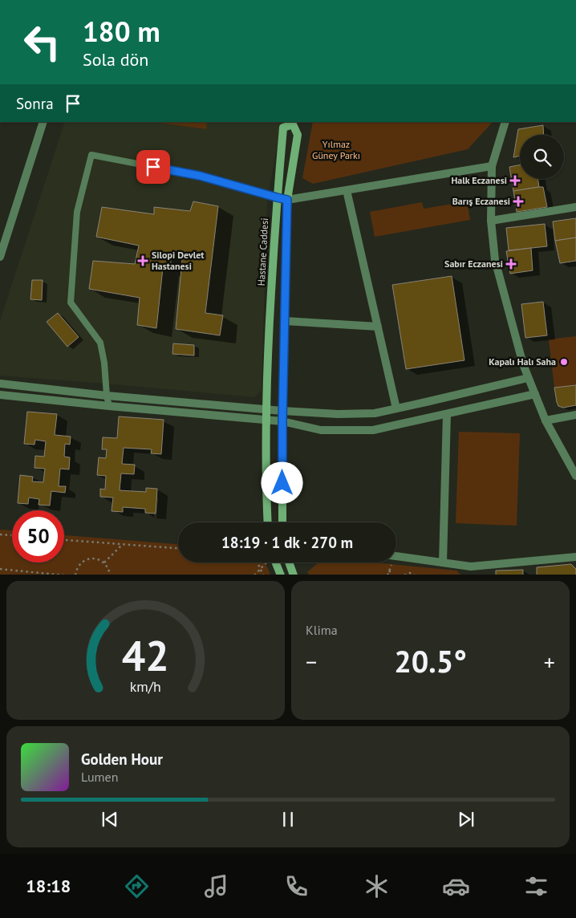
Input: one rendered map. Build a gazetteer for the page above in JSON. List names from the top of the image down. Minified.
{"streets":{"main road":["Hastane Caddesi"]},"parks":["Yılmaz Güney Parkı"],"places":{"health":["Halk Eczanesi","Barış Eczanesi","Silopi Devlet Hastanesi","Sabır Eczanesi"],"other":["Kapalı Halı Saha"]},"page":{"turn":["180 m","Sola dön"],"then":"Sonra","limit":"50","trip":"18:19 · 1 dk · 270 m","tile":"Klima","heat":["−","20.5°","+"],"song":["Golden Hour","Lumen"],"tabs":"18:18","gauge":["42","km/h"]}}
